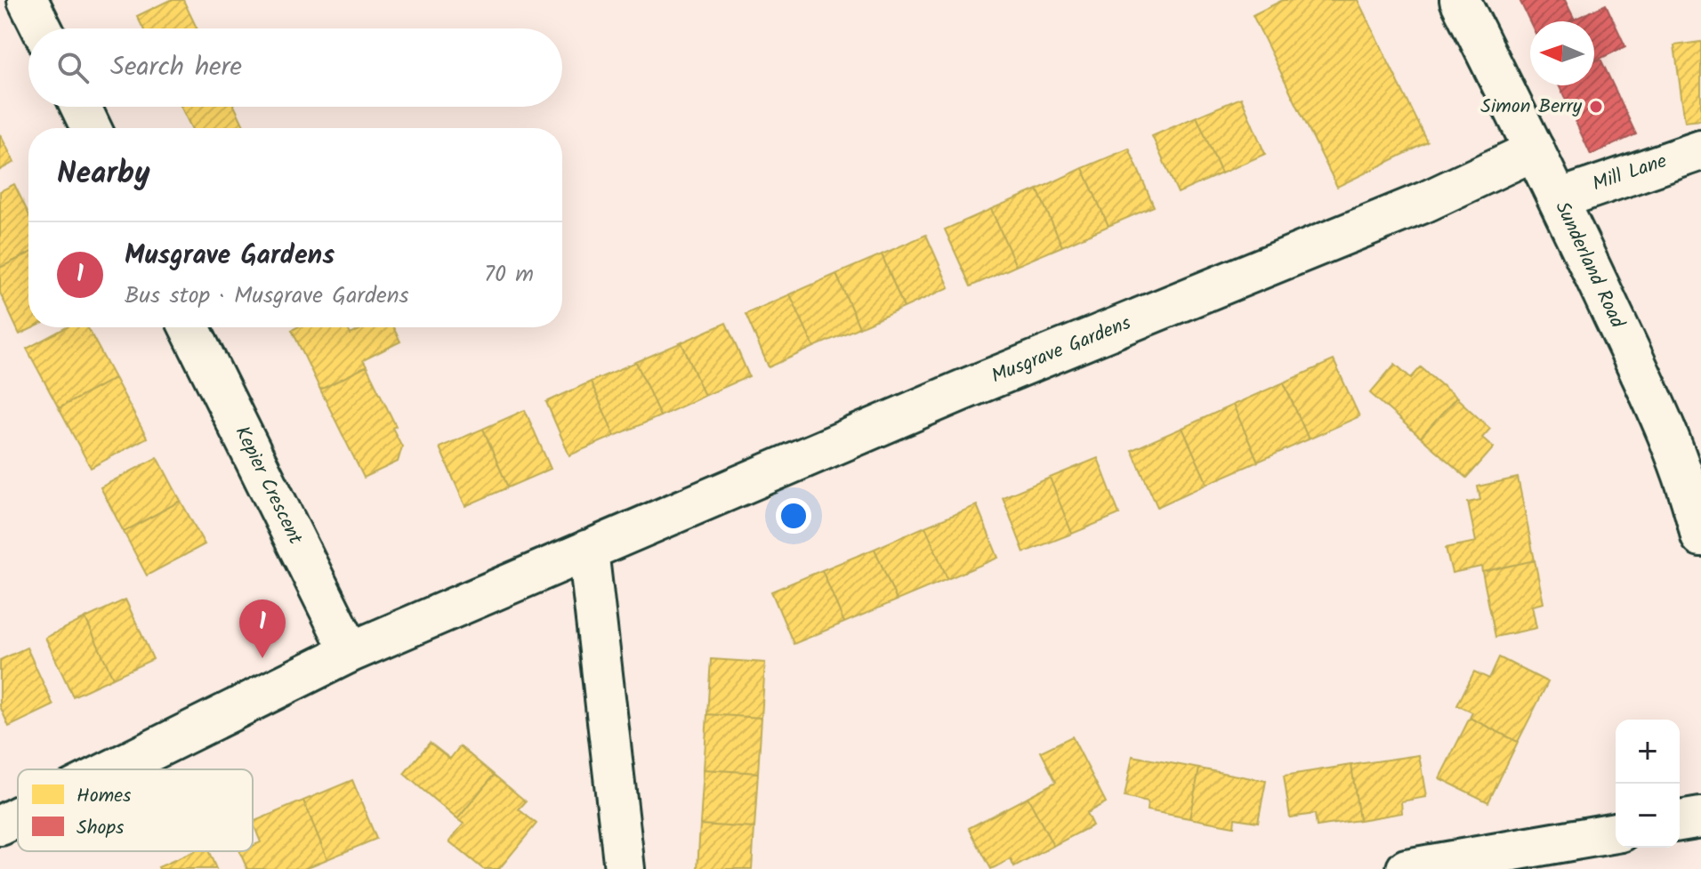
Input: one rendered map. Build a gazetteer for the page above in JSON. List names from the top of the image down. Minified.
{"streets":{"street":["Mill Lane","Sunderland Road","Musgrave Gardens","Kepier Crescent"]},"crossings":[["Mill Lane","Sunderland Road"],["Sunderland Road","Musgrave Gardens"],["Musgrave Gardens","Kepier Crescent"]],"places":["Simon Berry"],"legend":["Homes","Shops"],"north":"left","page":{"search":"Search here","heading":"Nearby","list":[{"mark":"1","name":"Musgrave Gardens","note":"Bus stop · Musgrave Gardens","value":"70 m"}],"pins":"1","map_buttons":["+","−"]}}
